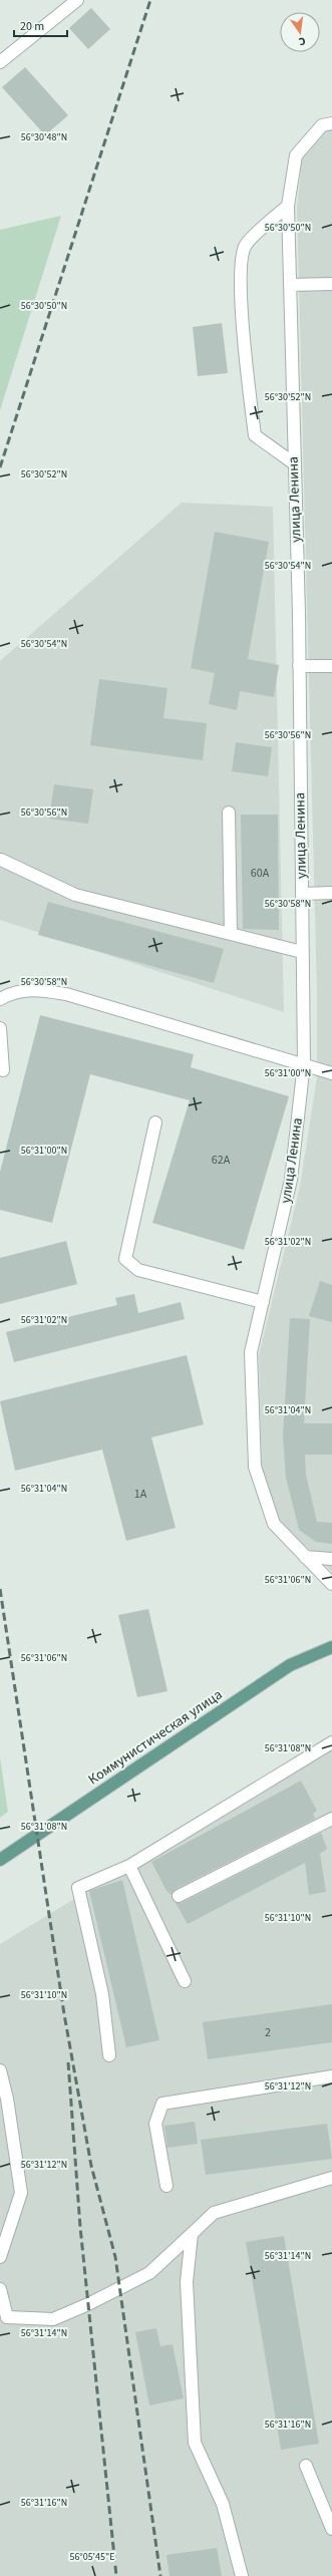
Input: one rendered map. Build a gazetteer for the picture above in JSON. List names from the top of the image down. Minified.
{"streets":{"main road":["Коммунистическая улица"],"street":["улица Ленина"]},"house_numbers":["60А","62А","1А","2"],"scale_bar":"20 m","north":"bottom","coordinates":["56°30'48\"N","56°30'50\"N","56°30'52\"N","56°30'54\"N","56°30'56\"N","56°30'58\"N","56°31'00\"N","56°31'02\"N","56°31'04\"N","56°31'06\"N","56°31'08\"N","56°31'10\"N","56°31'12\"N","56°31'14\"N","56°31'16\"N","56°05'45\"E"]}
